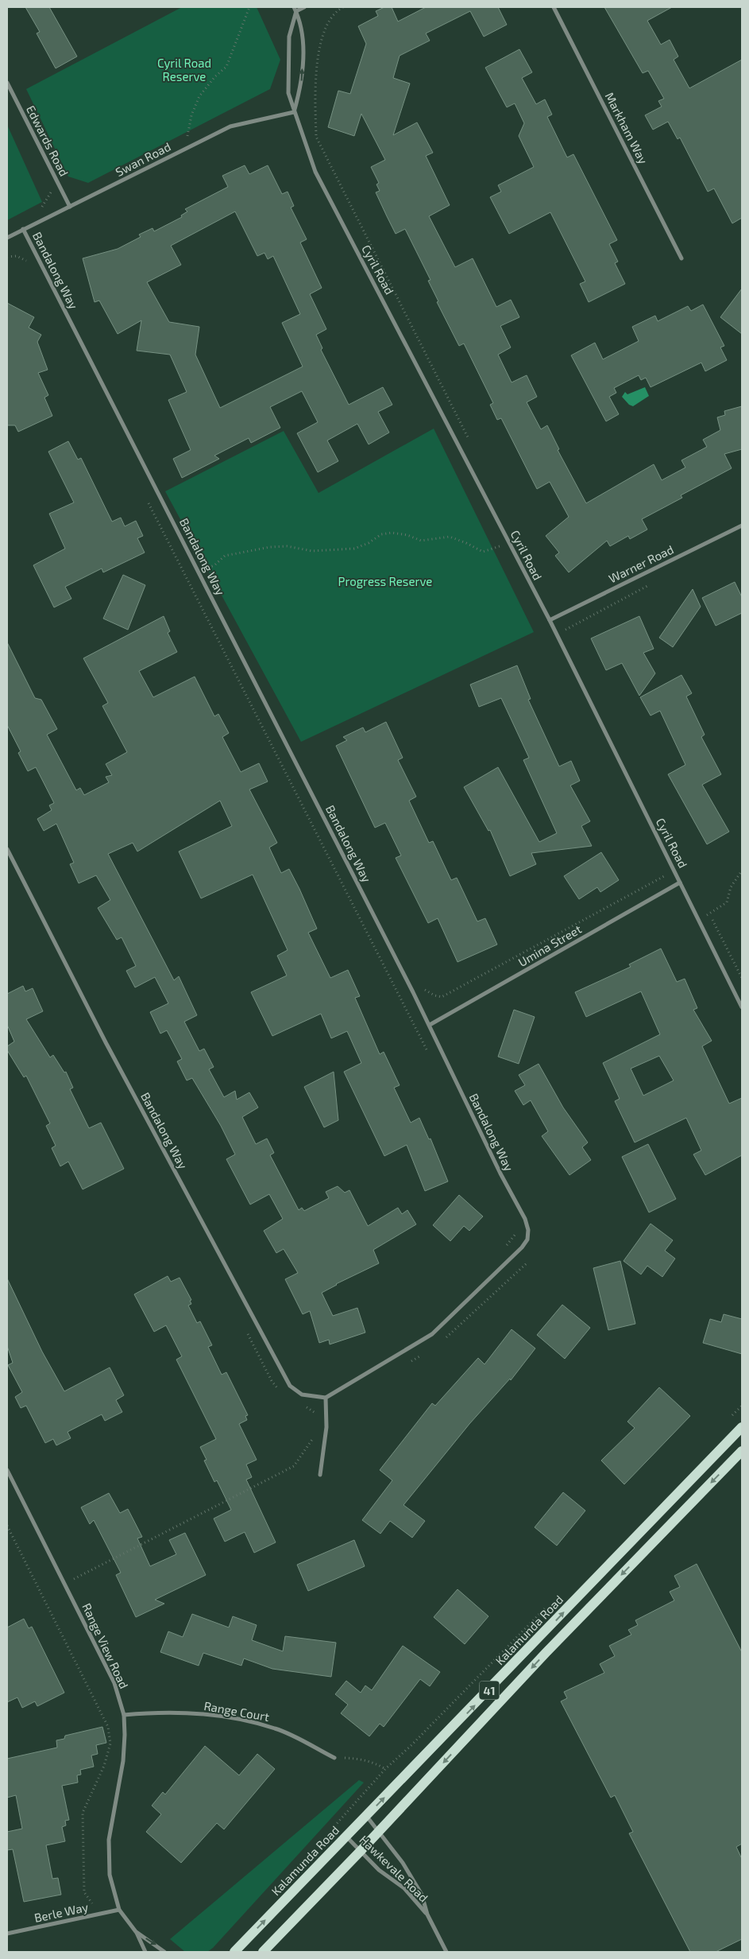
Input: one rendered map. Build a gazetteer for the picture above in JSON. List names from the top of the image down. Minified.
{"streets":{"main road":["Kalamunda Road","41"],"street":["Markham Way","Edwards Road","Swan Road","Cyril Road","Bandalong Way","Warner Road","Umina Street","Range View Road","Range Court","Hawkevale Road","Berle Way"]},"crossings":[["Edwards Road","Swan Road"],["Swan Road","Cyril Road"],["Swan Road","Bandalong Way"],["Cyril Road","Warner Road"],["Cyril Road","Umina Street"],["Bandalong Way","Umina Street"],["Kalamunda Road","Hawkevale Road"],["Range View Road","Range Court"],["Range View Road","Berle Way"],["41","Hawkevale Road"]],"parks":["Cyril Road Reserve","Progress Reserve"]}
